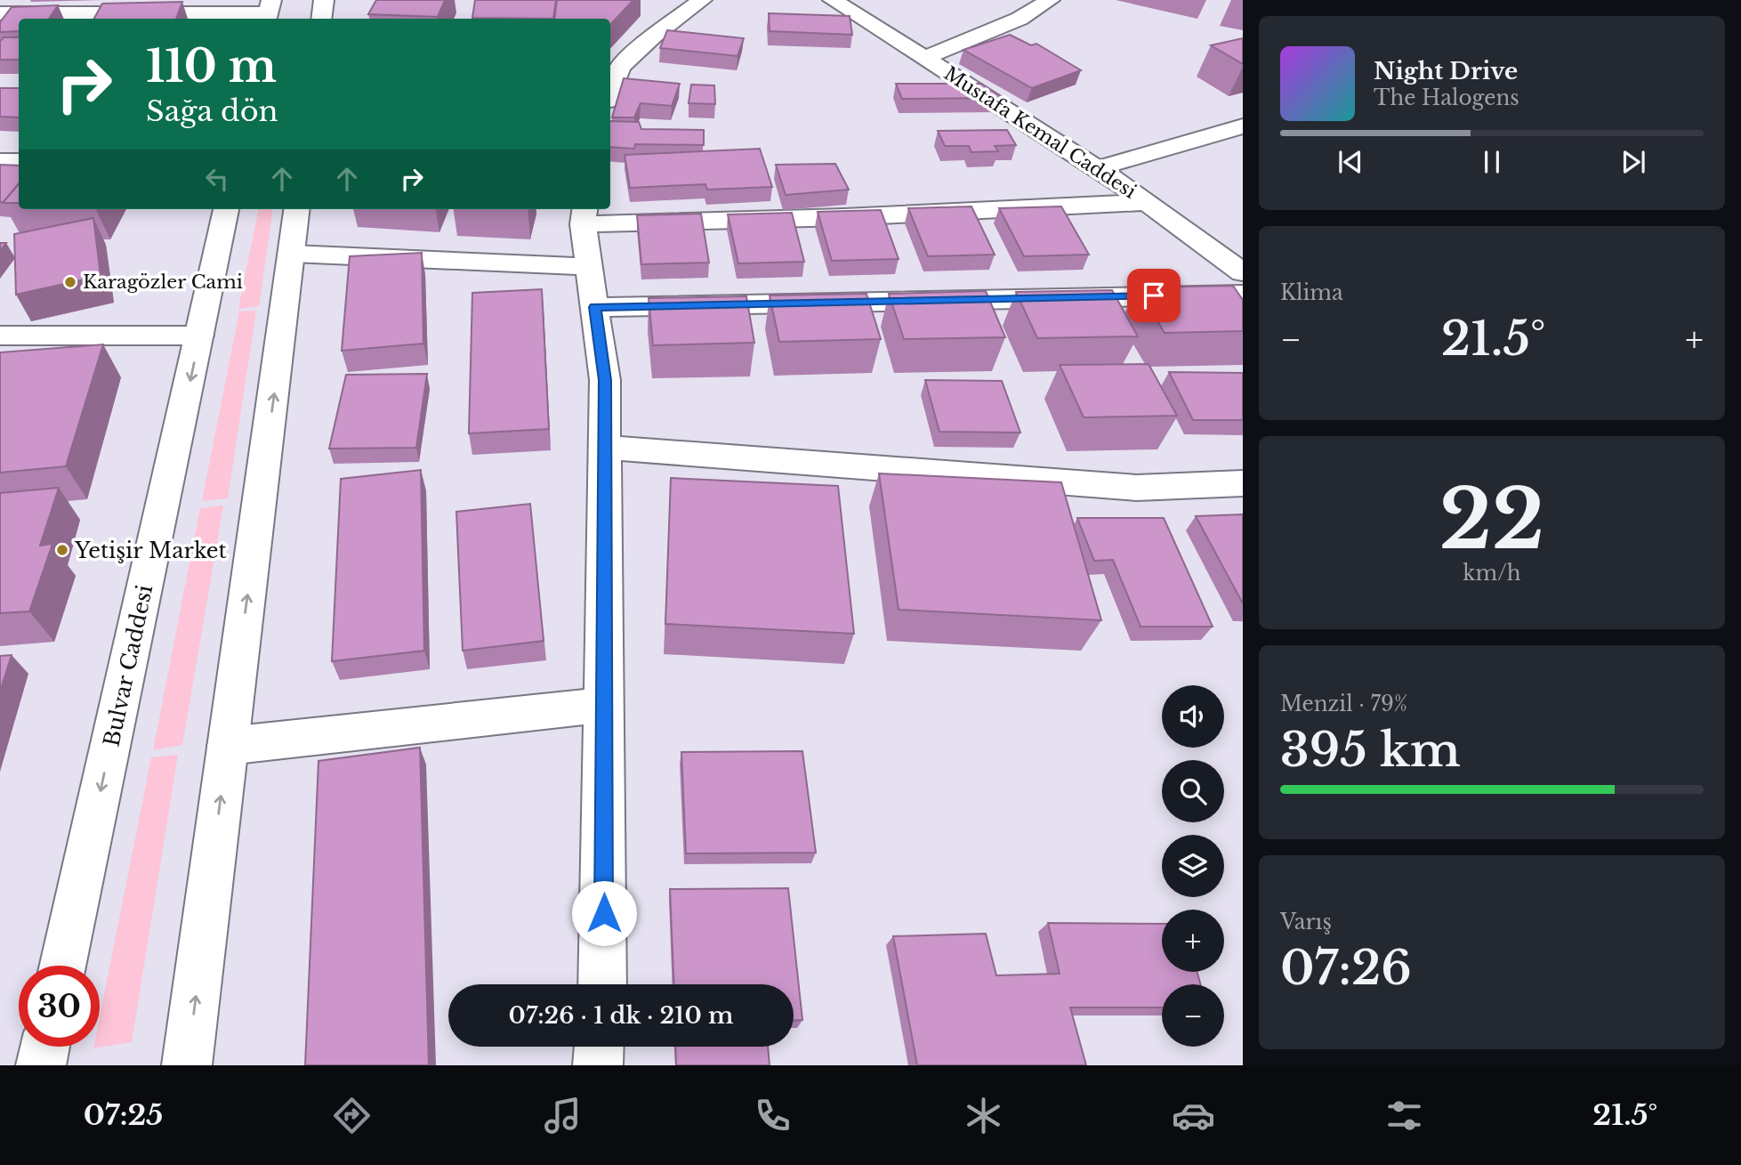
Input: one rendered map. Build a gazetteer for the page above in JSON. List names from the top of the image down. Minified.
{"streets":{"street":["Mustafa Kemal Caddesi","Bulvar Caddesi"]},"places":["Karagözler Cami","Yetişir Market"],"page":{"turn":["110 m","Sağa dön"],"song":["Night Drive","The Halogens"],"tile":["Klima",["22","km/h"],["Menzil · 79%","395 km"],["Varış","07:26"]],"heat":["−","21.5°","+"],"map_buttons":["+","−"],"limit":"30","trip":"07:26 · 1 dk · 210 m","tabs":["07:25","21.5°"]}}
